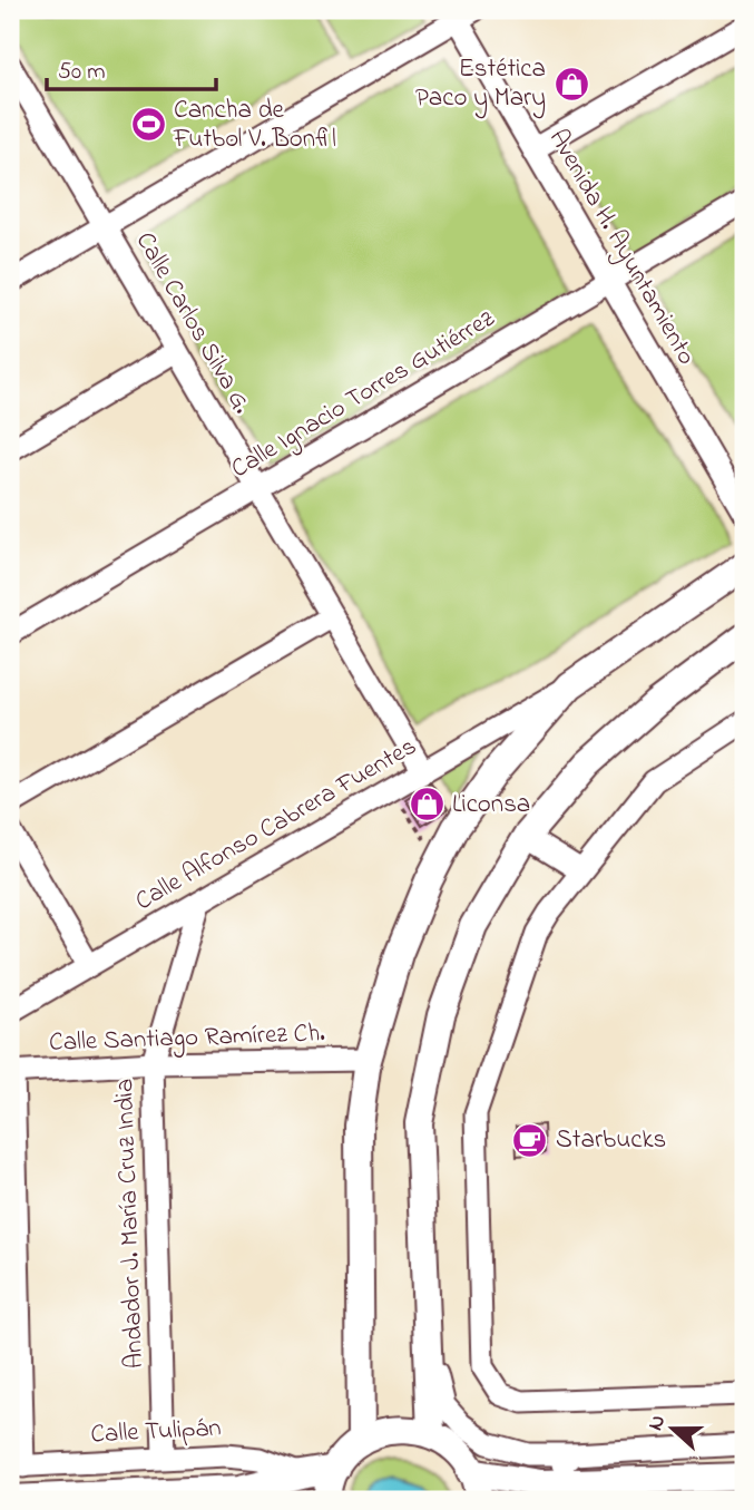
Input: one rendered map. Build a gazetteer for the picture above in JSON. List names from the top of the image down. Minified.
{"streets":{"street":["Avenida H. Ayuntamiento","Calle Carlos Silva G.","Calle Ignacio Torres Gutiérrez","Calle Alfonso Cabrera Fuentes","Calle Santiago Ramírez Ch.","Andador J. María Cruz India","Calle Tulipán"]},"crossings":[["Avenida H. Ayuntamiento","Calle Ignacio Torres Gutiérrez"],["Calle Carlos Silva G.","Calle Ignacio Torres Gutiérrez"],["Calle Carlos Silva G.","Calle Alfonso Cabrera Fuentes"],["Calle Alfonso Cabrera Fuentes","Andador J. María Cruz India"],["Calle Santiago Ramírez Ch.","Andador J. María Cruz India"],["Andador J. María Cruz India","Calle Tulipán"]],"places":{"shop":["Estética Paco y Mary","Liconsa"],"sports":["Cancha de Futbol V. Bonfil"],"cafe":["Starbucks"]},"scale_bar":"50 m","north":"left"}
